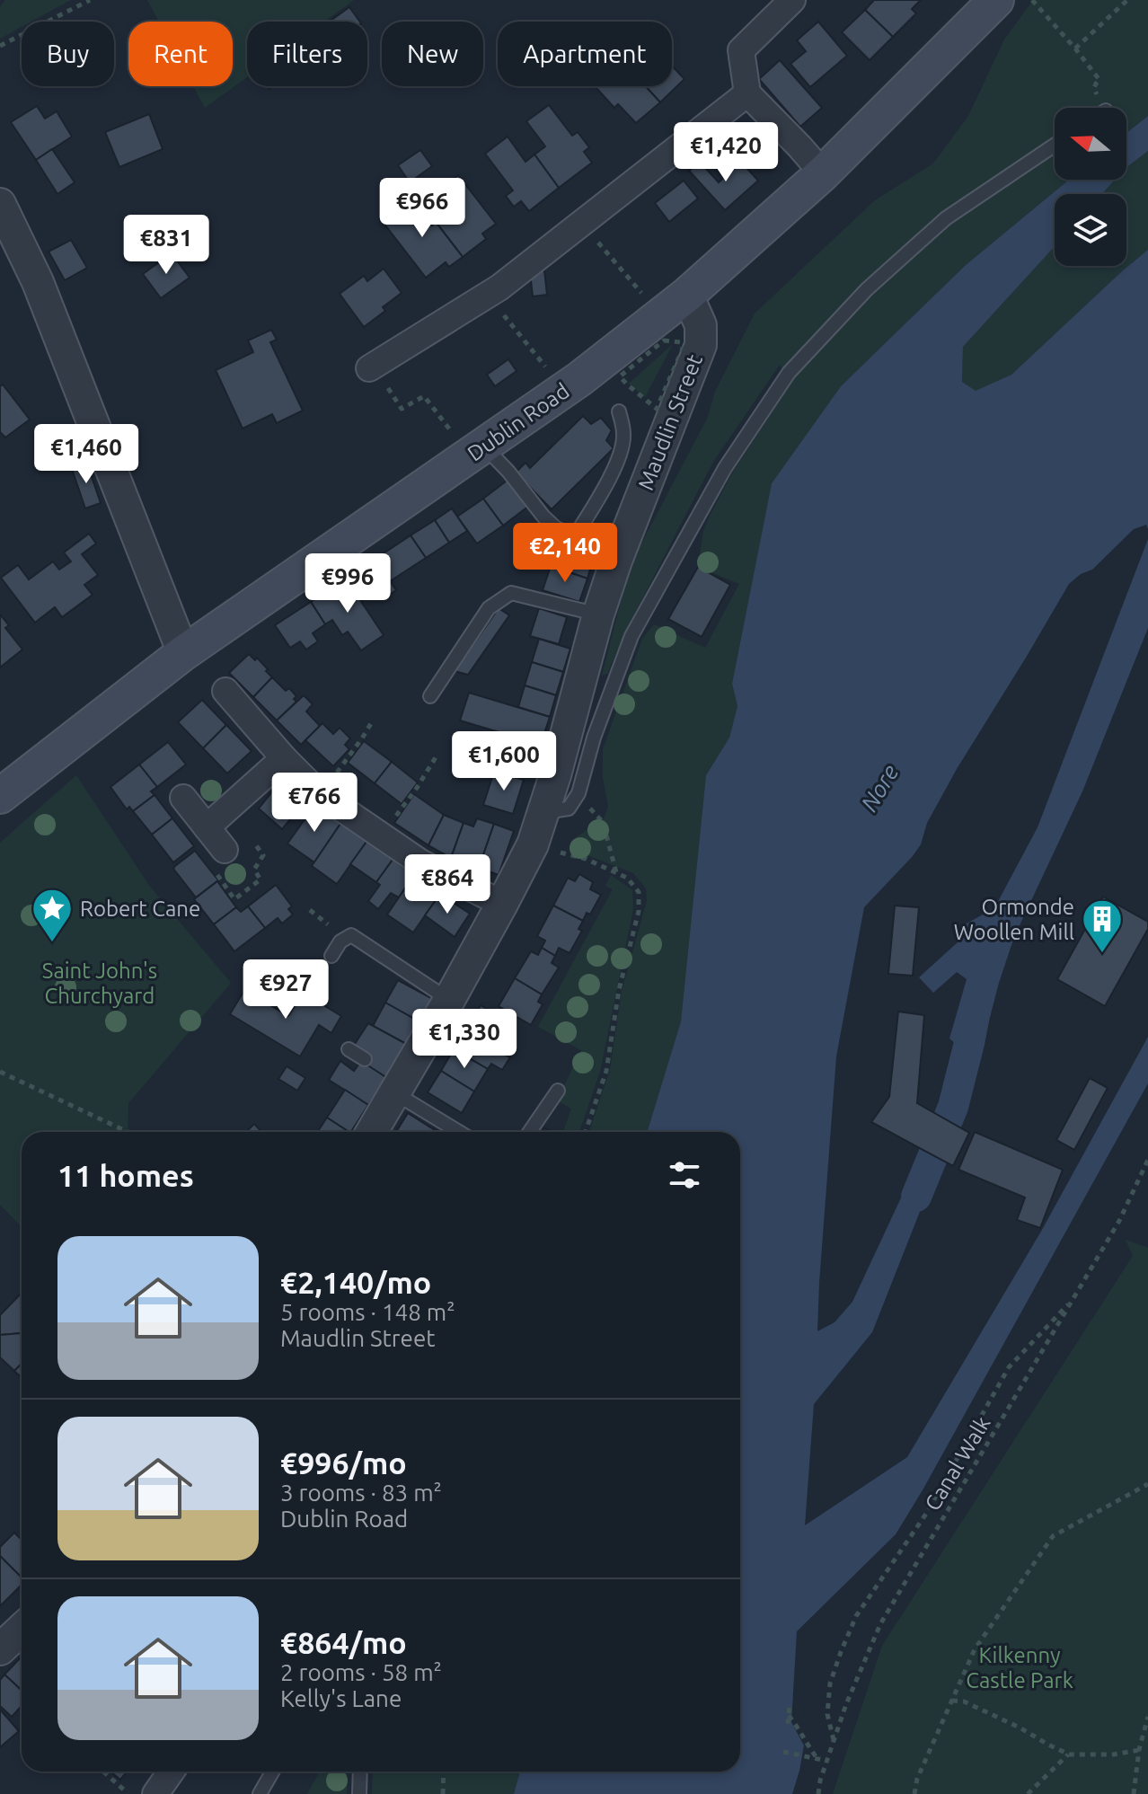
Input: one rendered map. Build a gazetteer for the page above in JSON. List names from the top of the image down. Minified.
{"streets":{"main road":["Dublin Road"],"street":["Maudlin Street"],"path":["Canal Walk"]},"crossings":[["Dublin Road","Maudlin Street"]],"water":["Nore"],"parks":["Saint John's Churchyard","Kilkenny Castle Park"],"places":{"place":["Robert Cane"],"building":["Ormonde Woollen Mill"]},"north":"left","page":{"chip":["Buy","Rent","Filters","New","Apartment"],"price":["€1,420","€966","€831","€1,460","€2,140","€996","€1,600","€766","€864","€927","€1,330"],"heading":"11 homes","list":[{"name":"€2,140/mo","note":"5 rooms · 148 m² · Maudlin Street"},{"name":"€996/mo","note":"3 rooms · 83 m² · Dublin Road"},{"name":"€864/mo","note":"2 rooms · 58 m² · Kelly's Lane"}]}}
